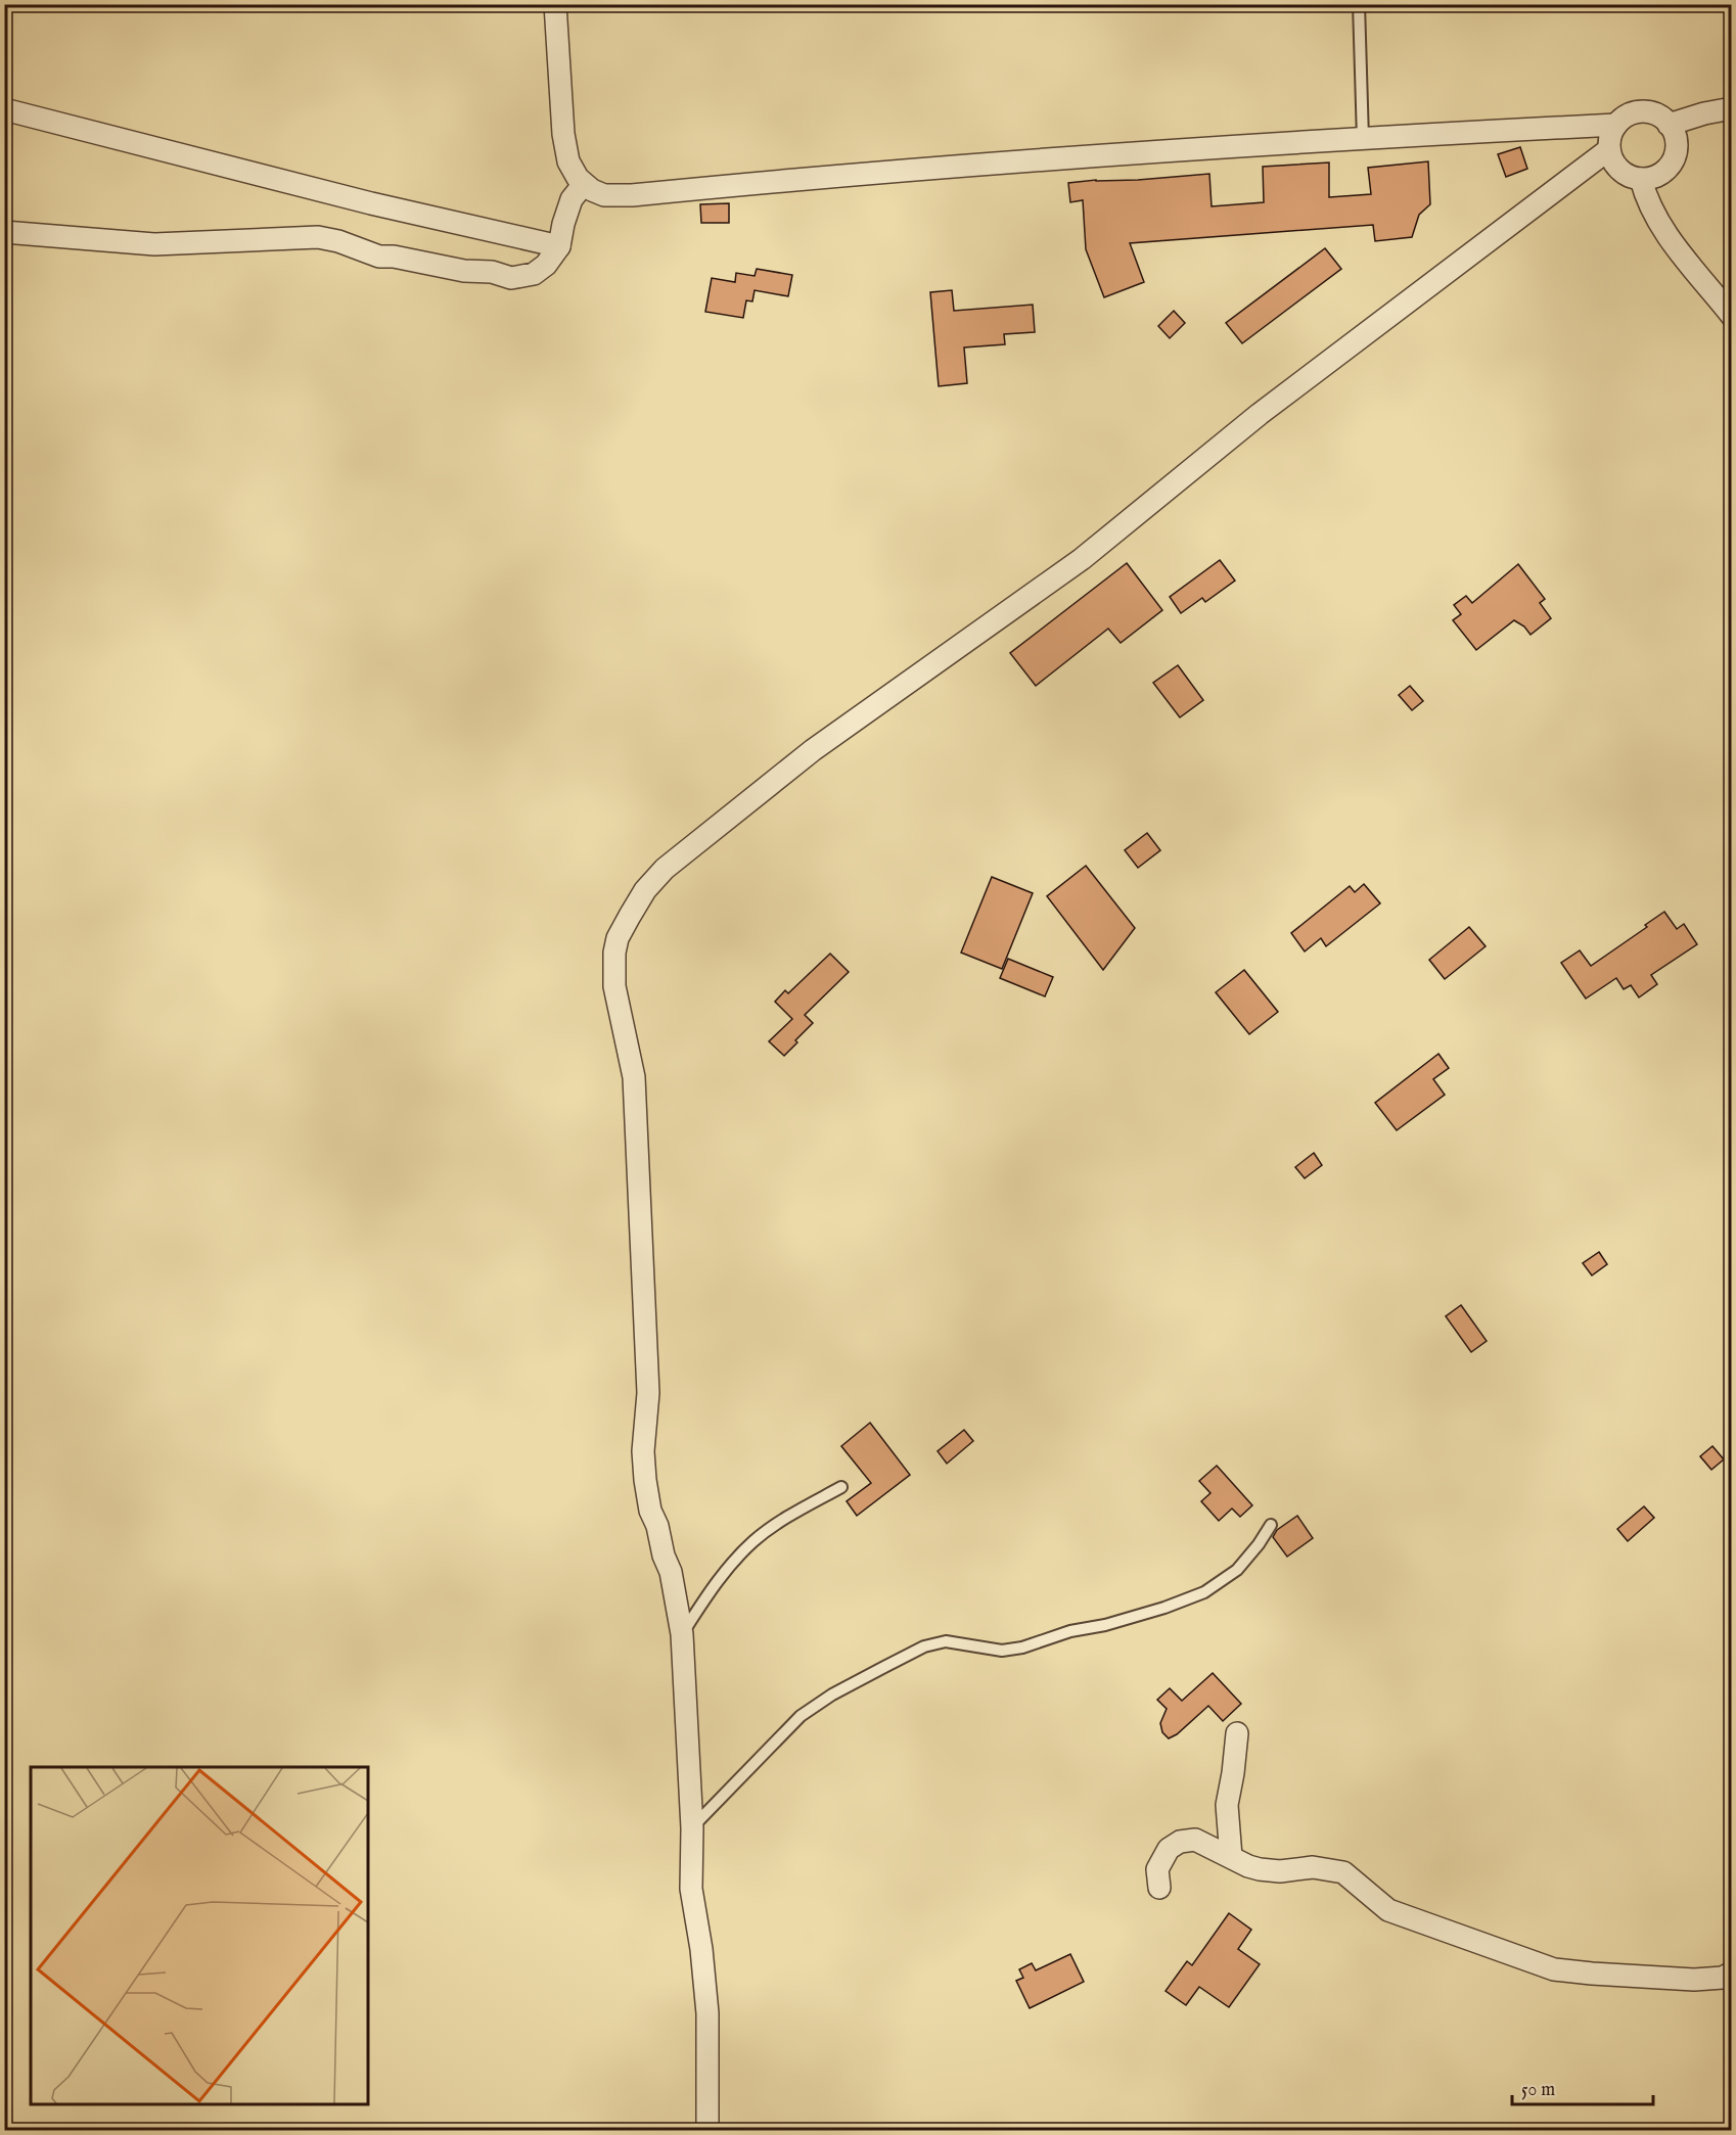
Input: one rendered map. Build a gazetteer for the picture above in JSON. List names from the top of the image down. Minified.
{"scale_bar":"50 m"}
